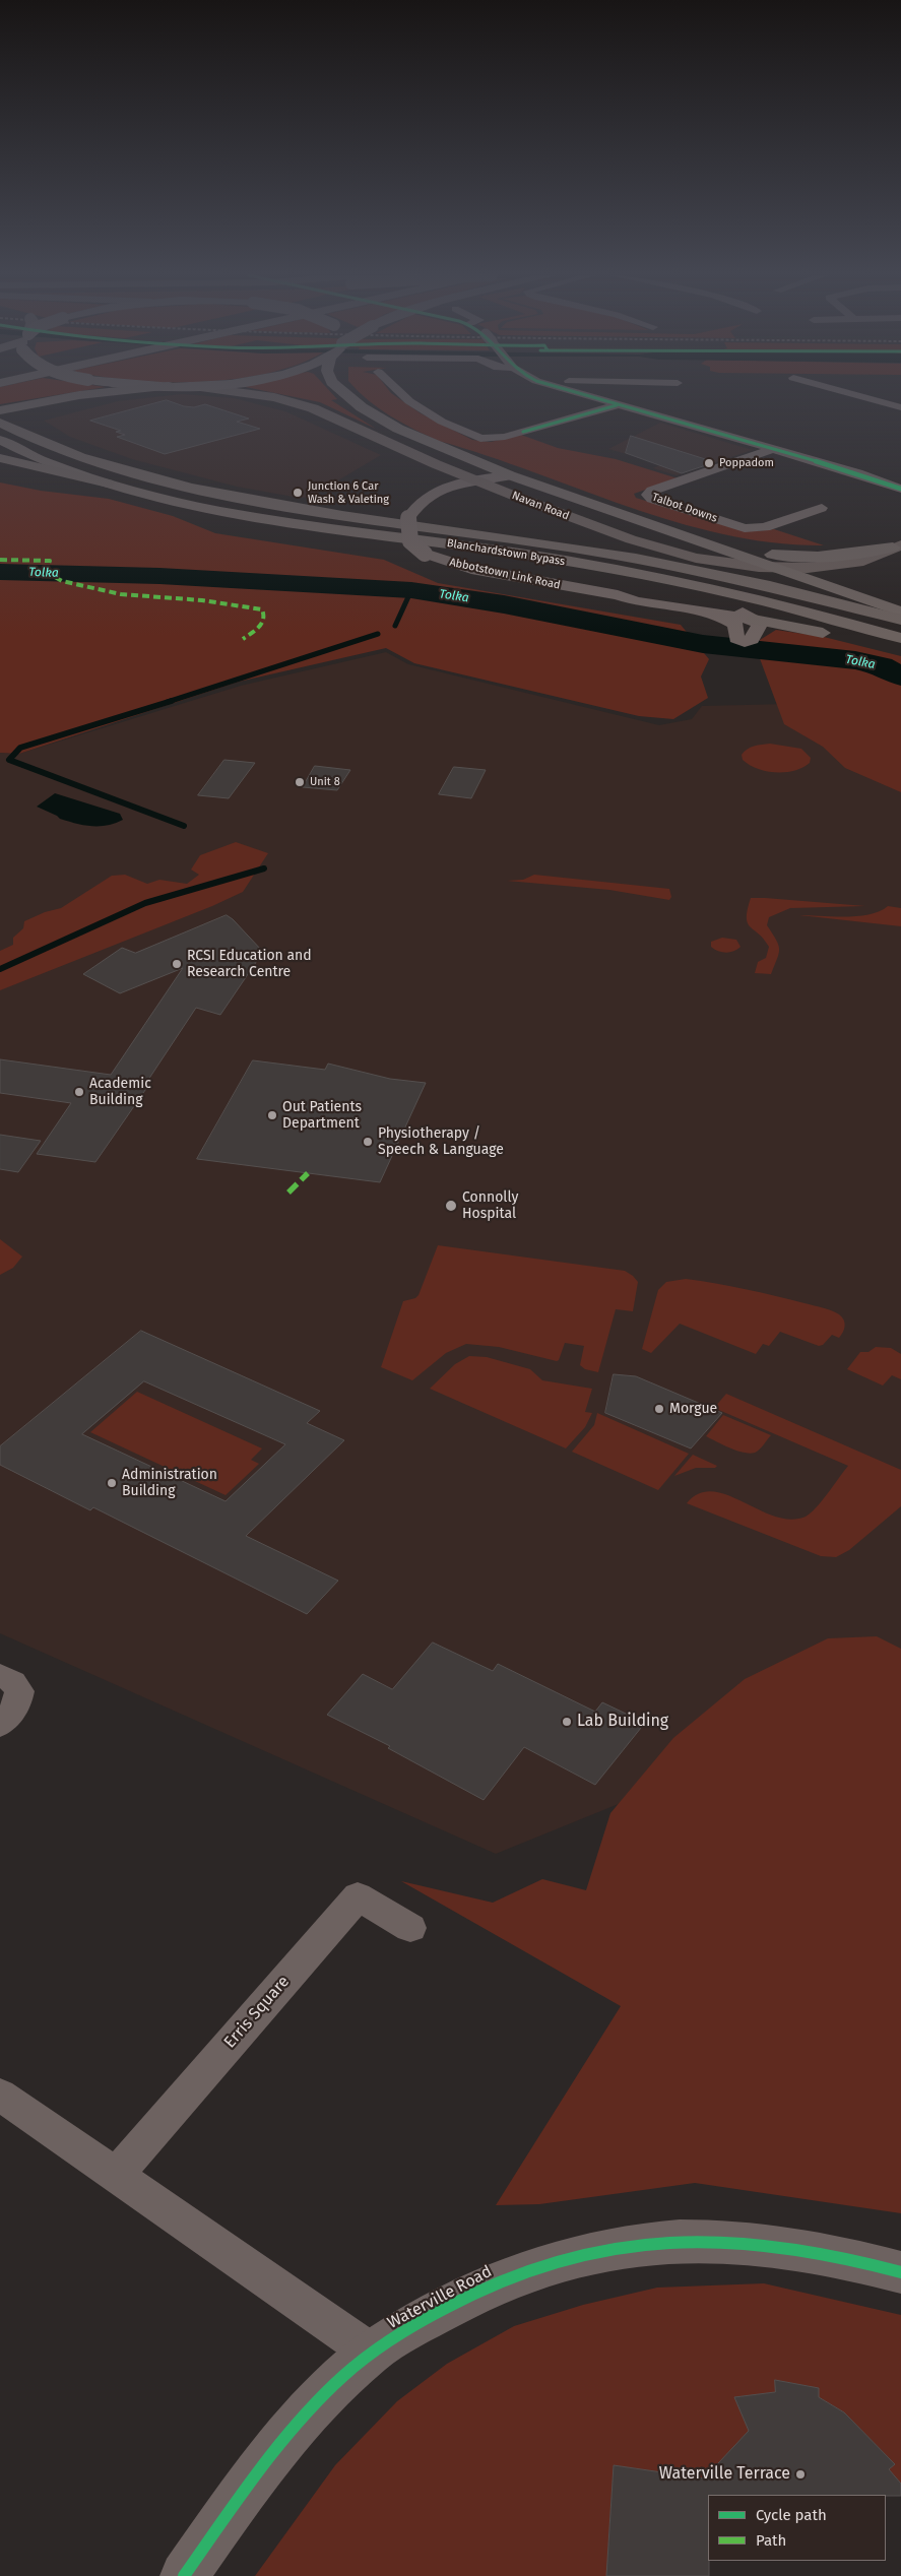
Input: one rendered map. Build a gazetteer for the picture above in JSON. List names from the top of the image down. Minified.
{"streets":{"highway":["Navan Road","Blanchardstown Bypass"],"street":["Talbot Downs","Abbotstown Link Road","Erris Square","Waterville Road"]},"crossings":[["Navan Road","Abbotstown Link Road"]],"water":["Tolka"],"places":["Poppadom","Junction 6 Car Wash & Valeting","Unit 8","RCSI Education and Research Centre","Academic Building","Out Patients Department","Physiotherapy / Speech & Language","Connolly Hospital","Morgue","Administration Building","Lab Building","Waterville Terrace"],"legend":["Cycle path","Path"]}
